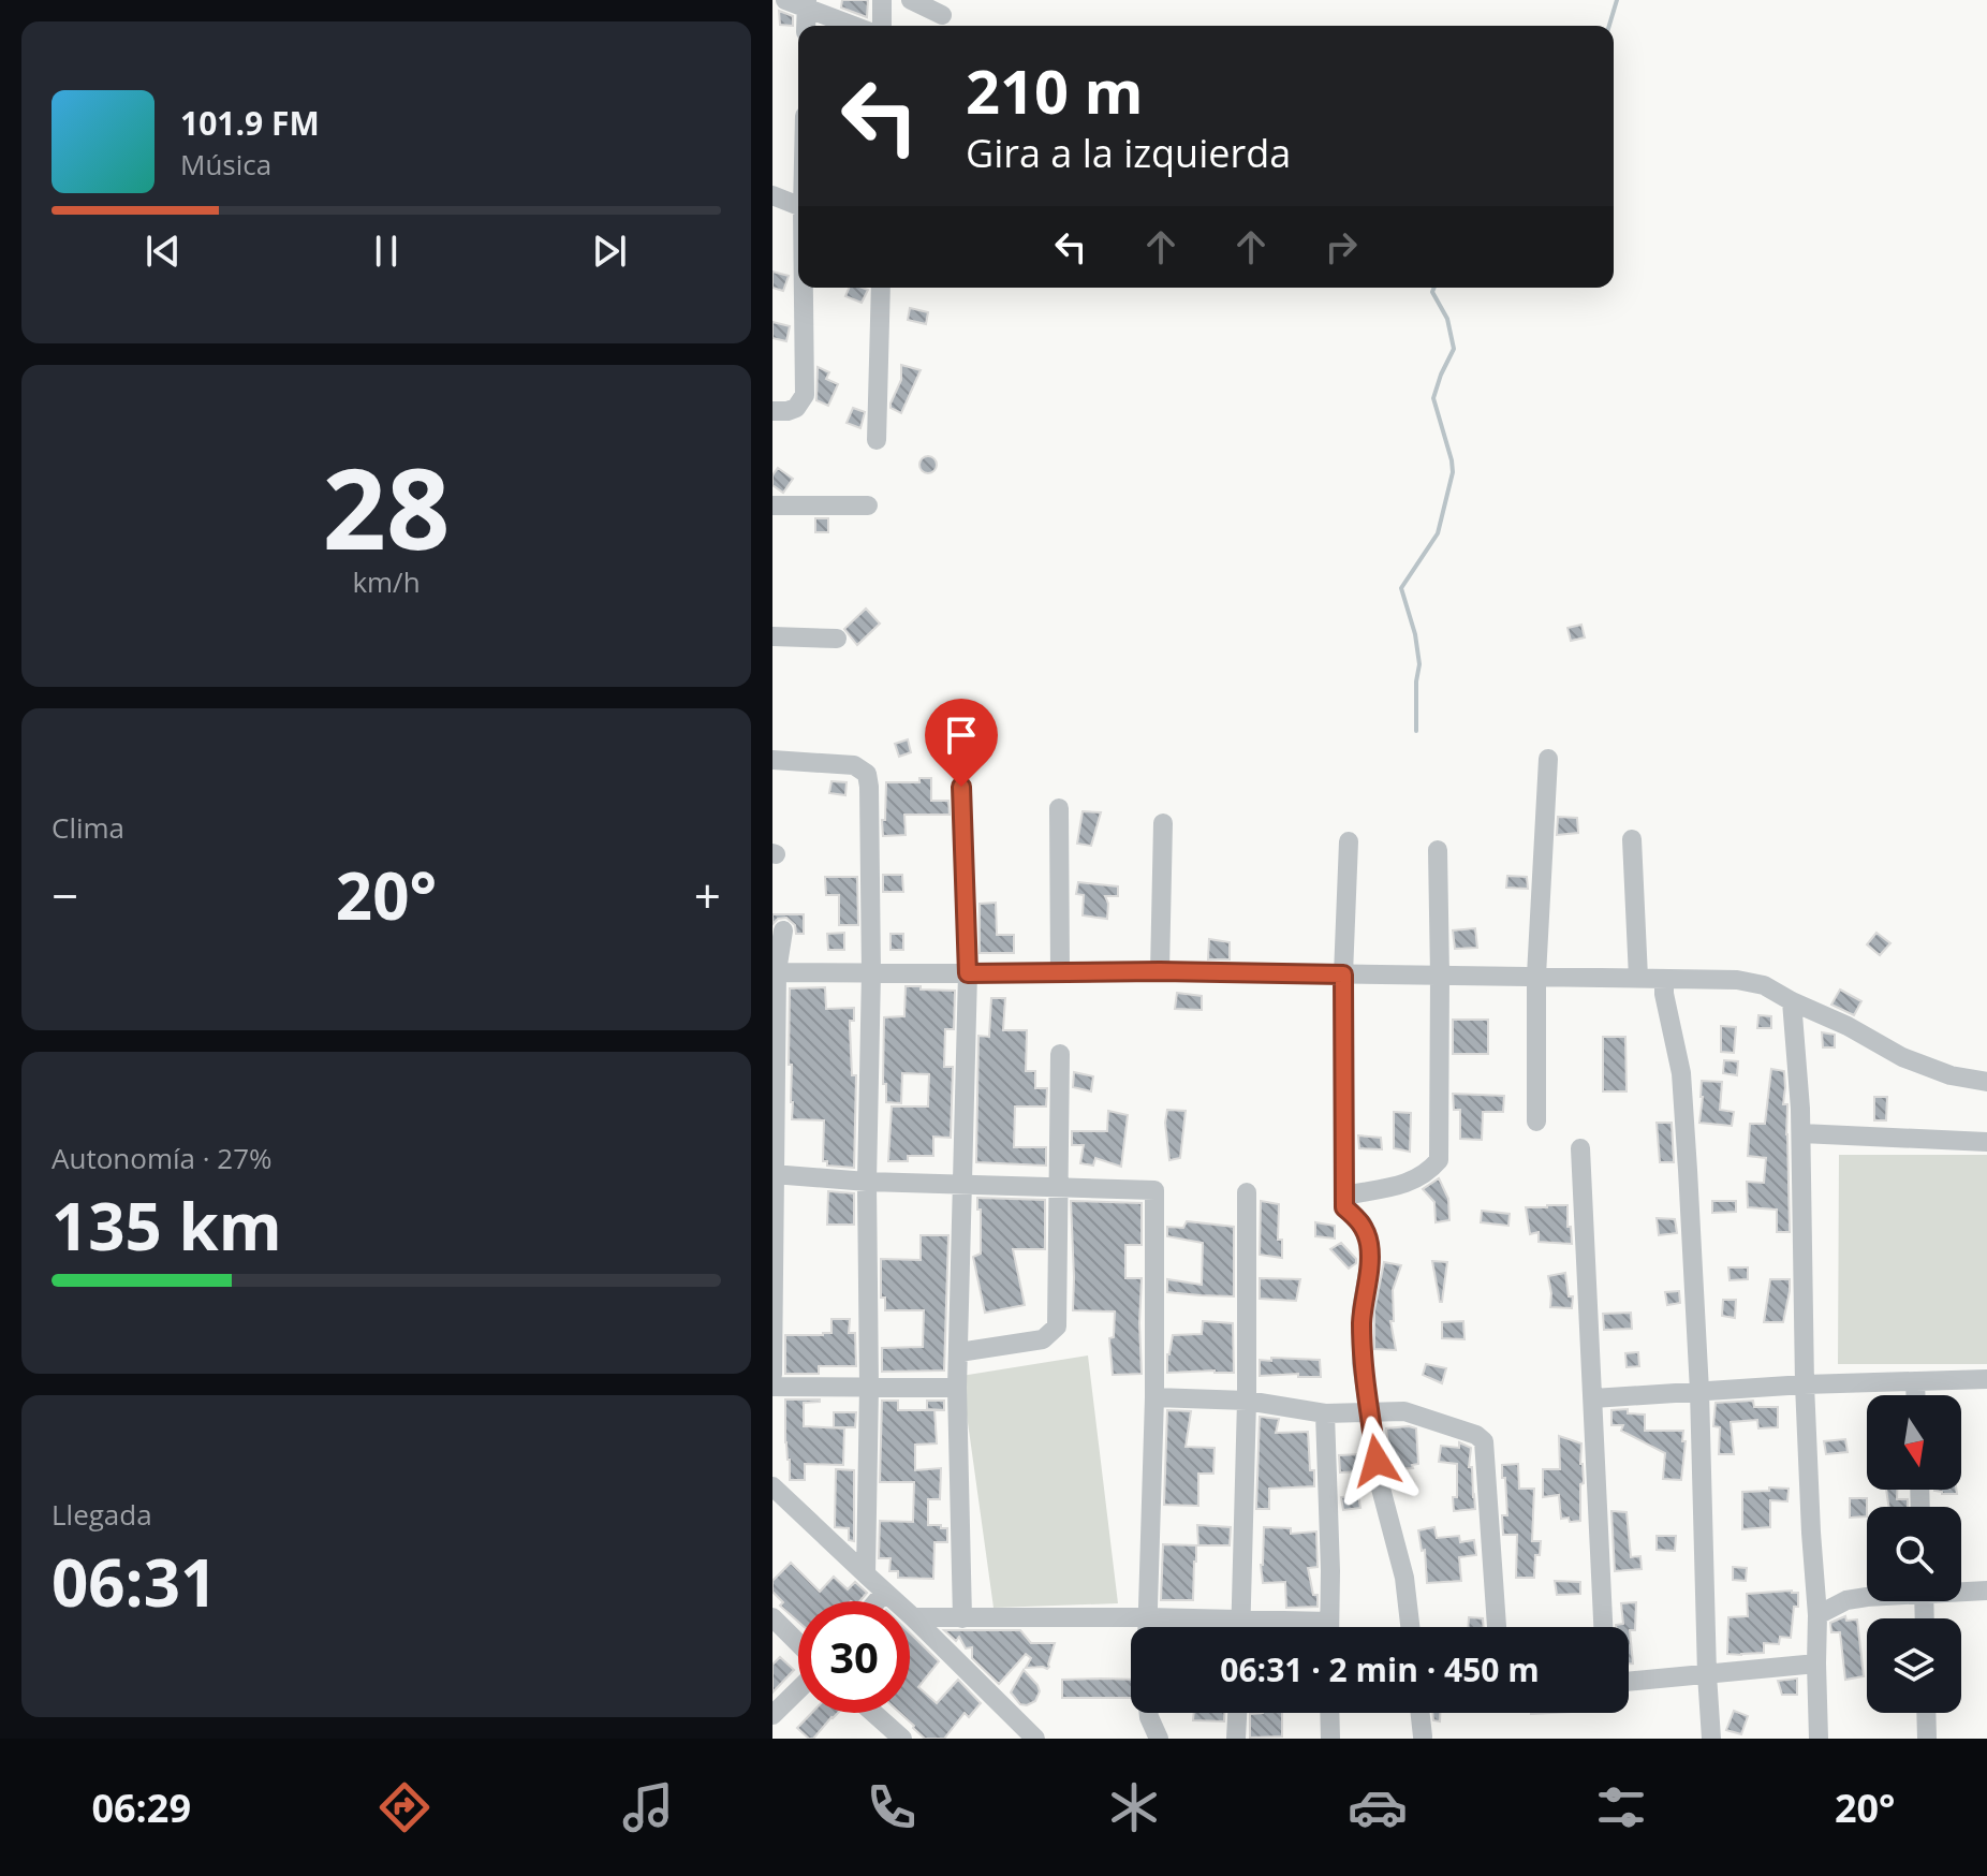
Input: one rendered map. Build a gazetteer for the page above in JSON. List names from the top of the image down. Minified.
{"north":"bottom","page":{"turn":["210 m","Gira a la izquierda"],"song":["101.9 FM","Música"],"tile":[["28","km/h"],"Clima",["Autonomía · 27%","135 km"],["Llegada","06:31"]],"heat":["−","20°","+"],"limit":"30","trip":"06:31 · 2 min · 450 m","tabs":["06:29","20°"]}}
